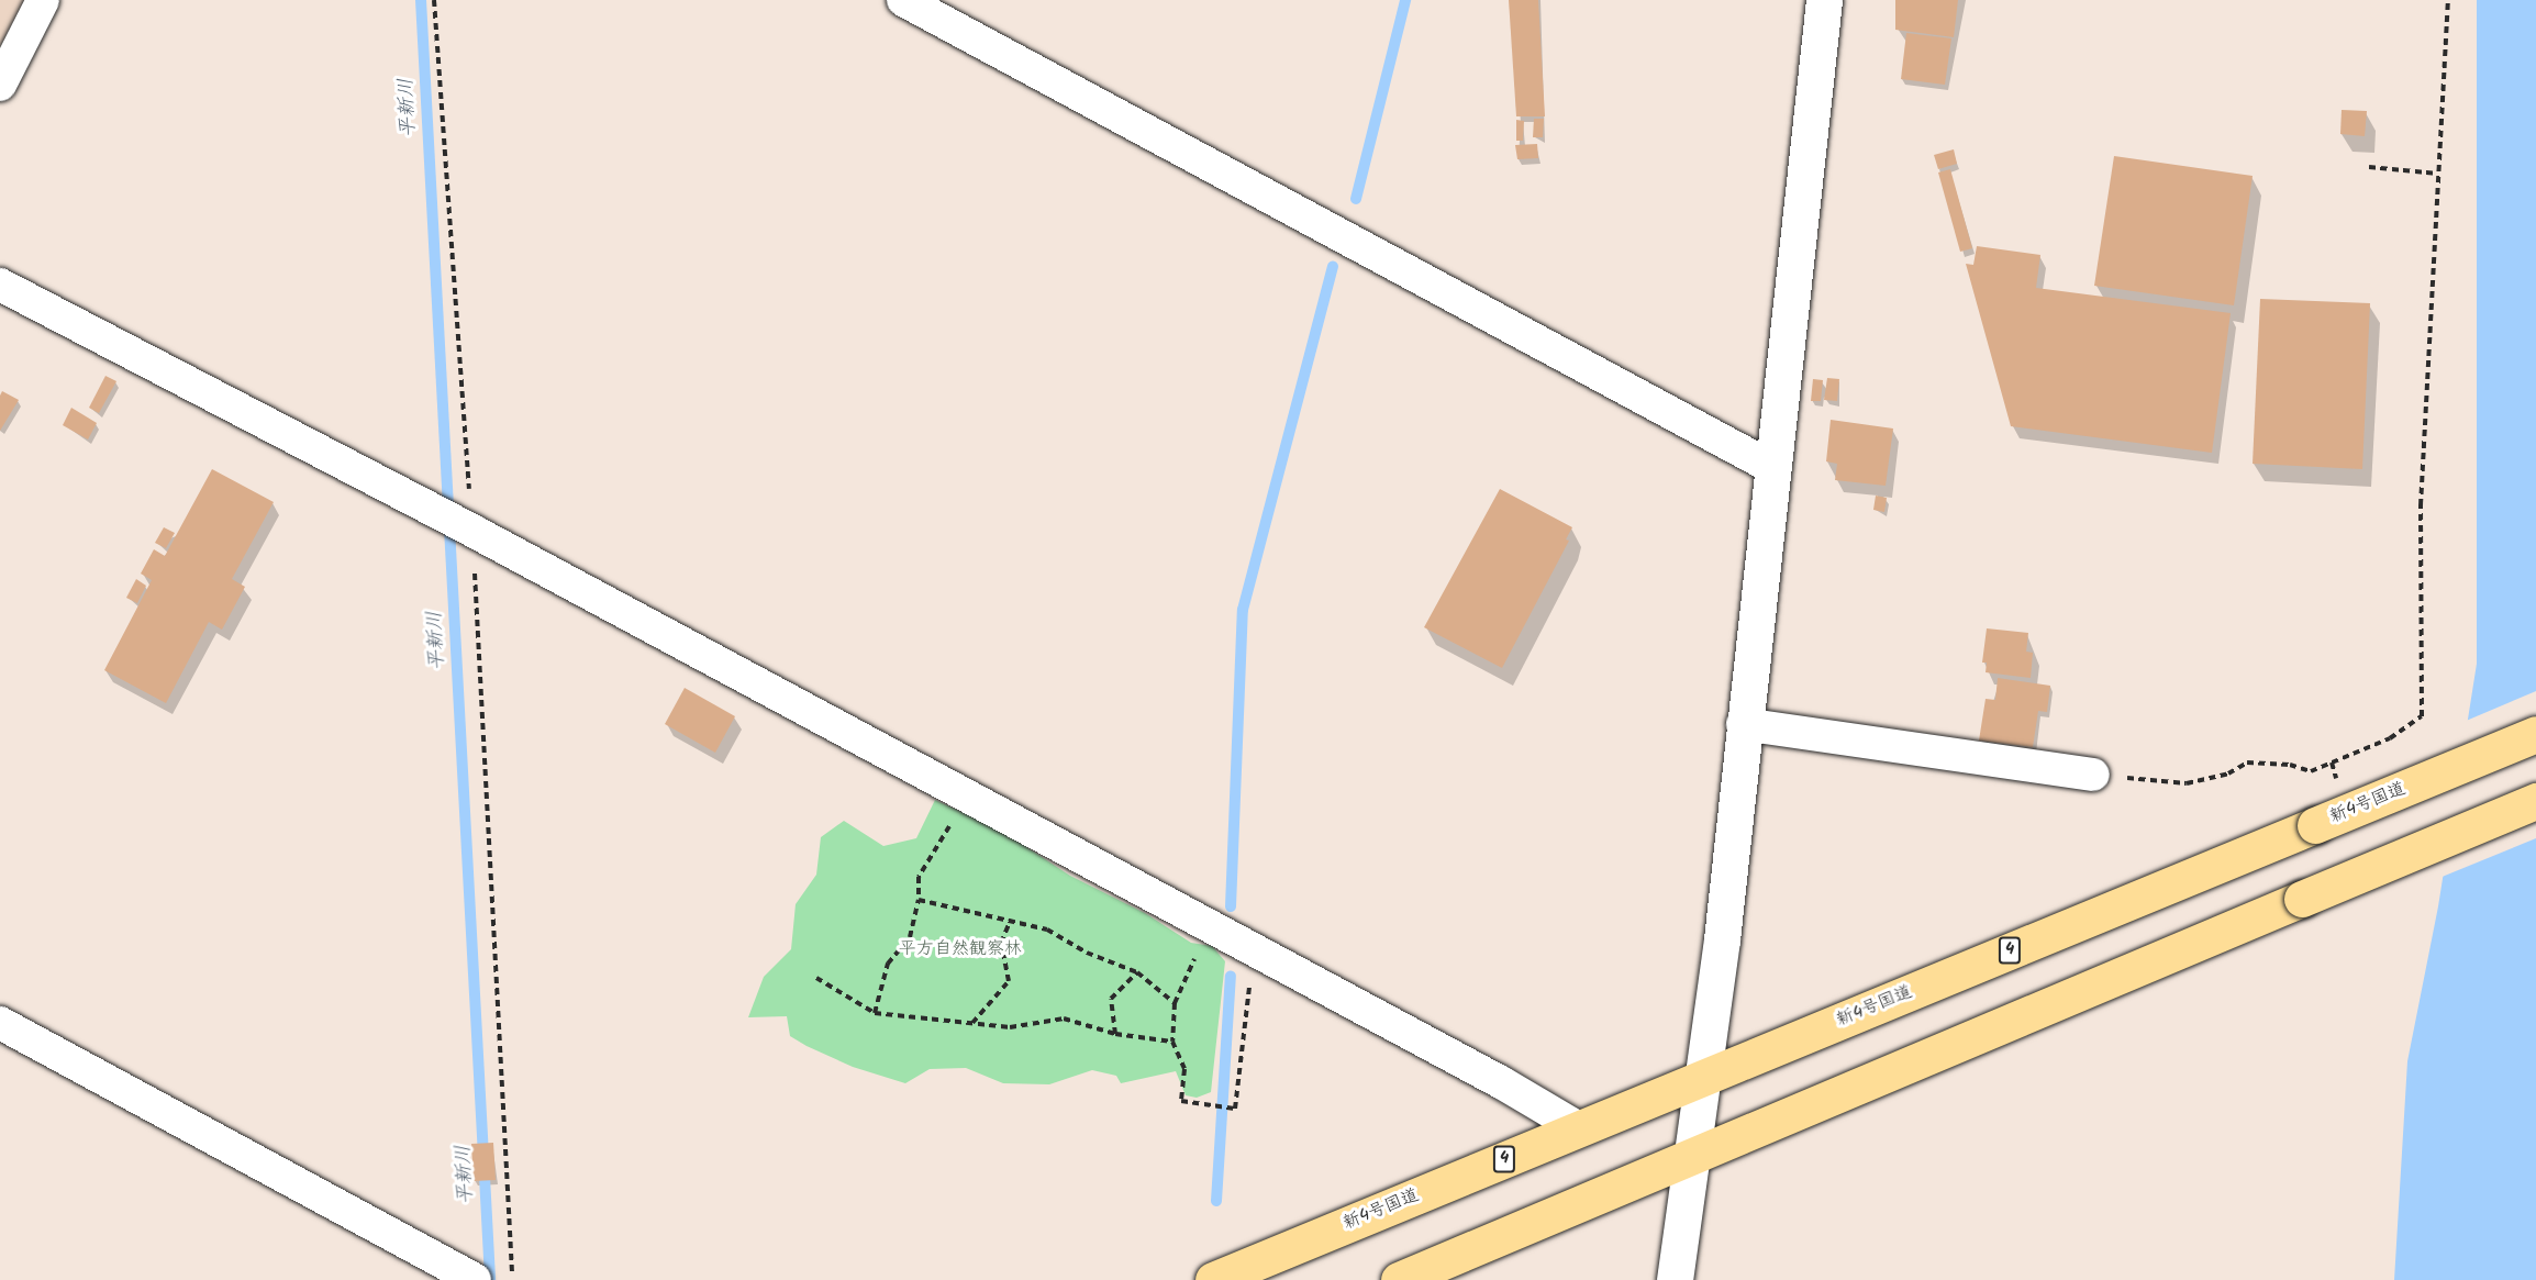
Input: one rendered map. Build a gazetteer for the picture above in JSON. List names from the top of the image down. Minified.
{"streets":{"highway":["新4号国道","4"]},"water":["平新川"],"parks":["平方自然観察林"]}
